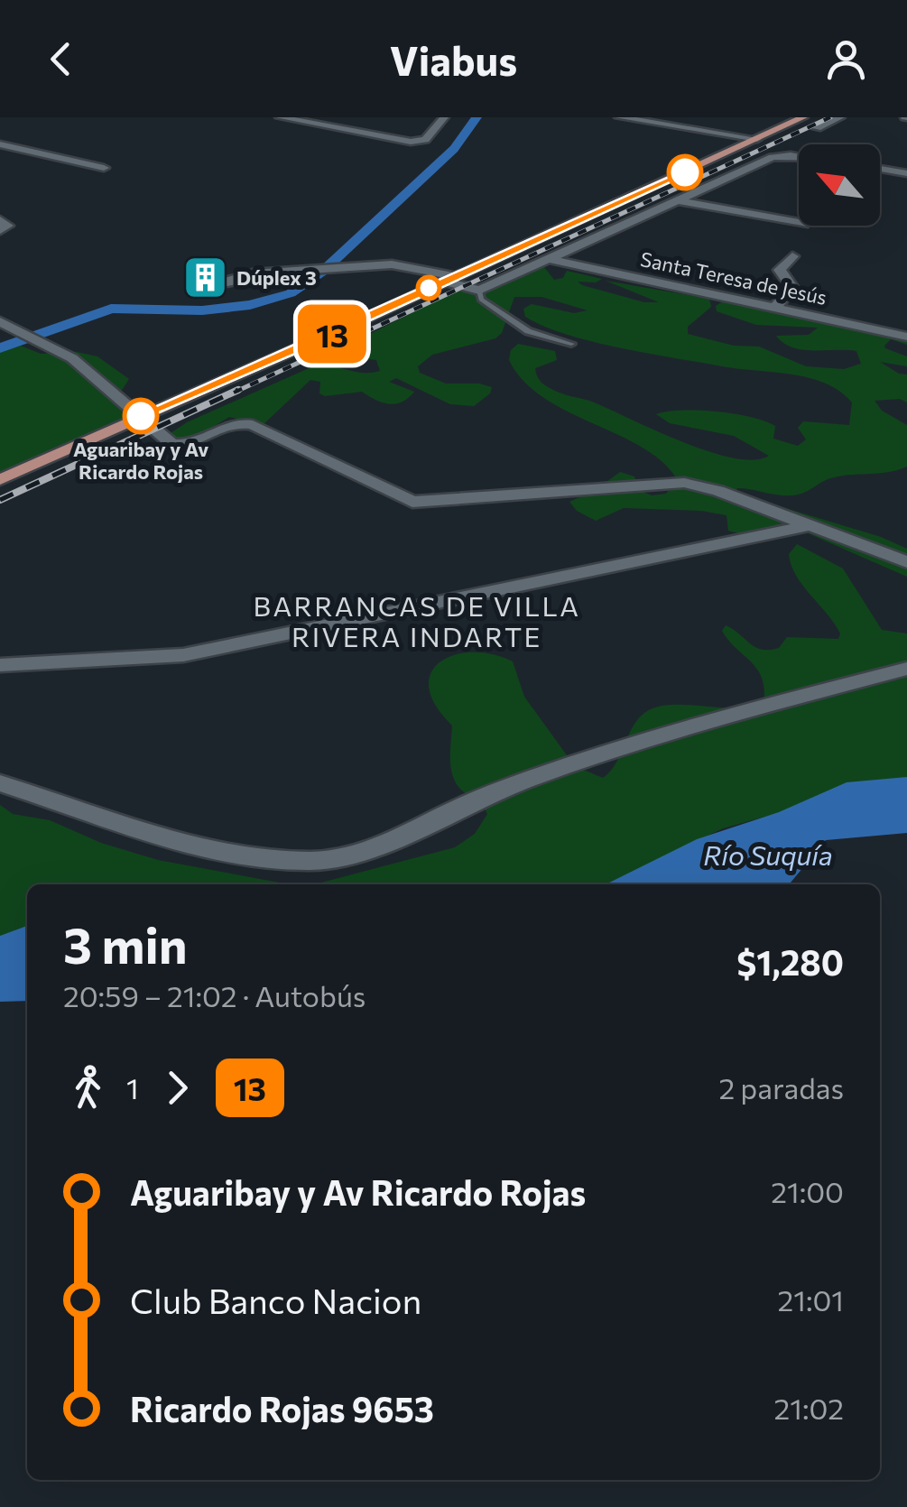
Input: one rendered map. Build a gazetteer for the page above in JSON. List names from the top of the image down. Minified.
{"streets":{"street":["Santa Teresa de Jesús"]},"districts":["BARRANCAS DE VILLA RIVERA INDARTE"],"water":["Río Suquía"],"places":{"building":["Dúplex 3"],"other":["Aguaribay y Av Ricardo Rojas"]},"lines":["bus line 13"],"north":"top left","page":{"header":"Viabus","on_map":"13","heading":["3 min","20:59 – 21:02 · Autobús","$1,280"],"legs":["1","13","2 paradas"],"list":[{"name":"Aguaribay y Av Ricardo Rojas","value":"21:00"},{"name":"Club Banco Nacion","value":"21:01"},{"name":"Ricardo Rojas 9653","value":"21:02"}]}}
